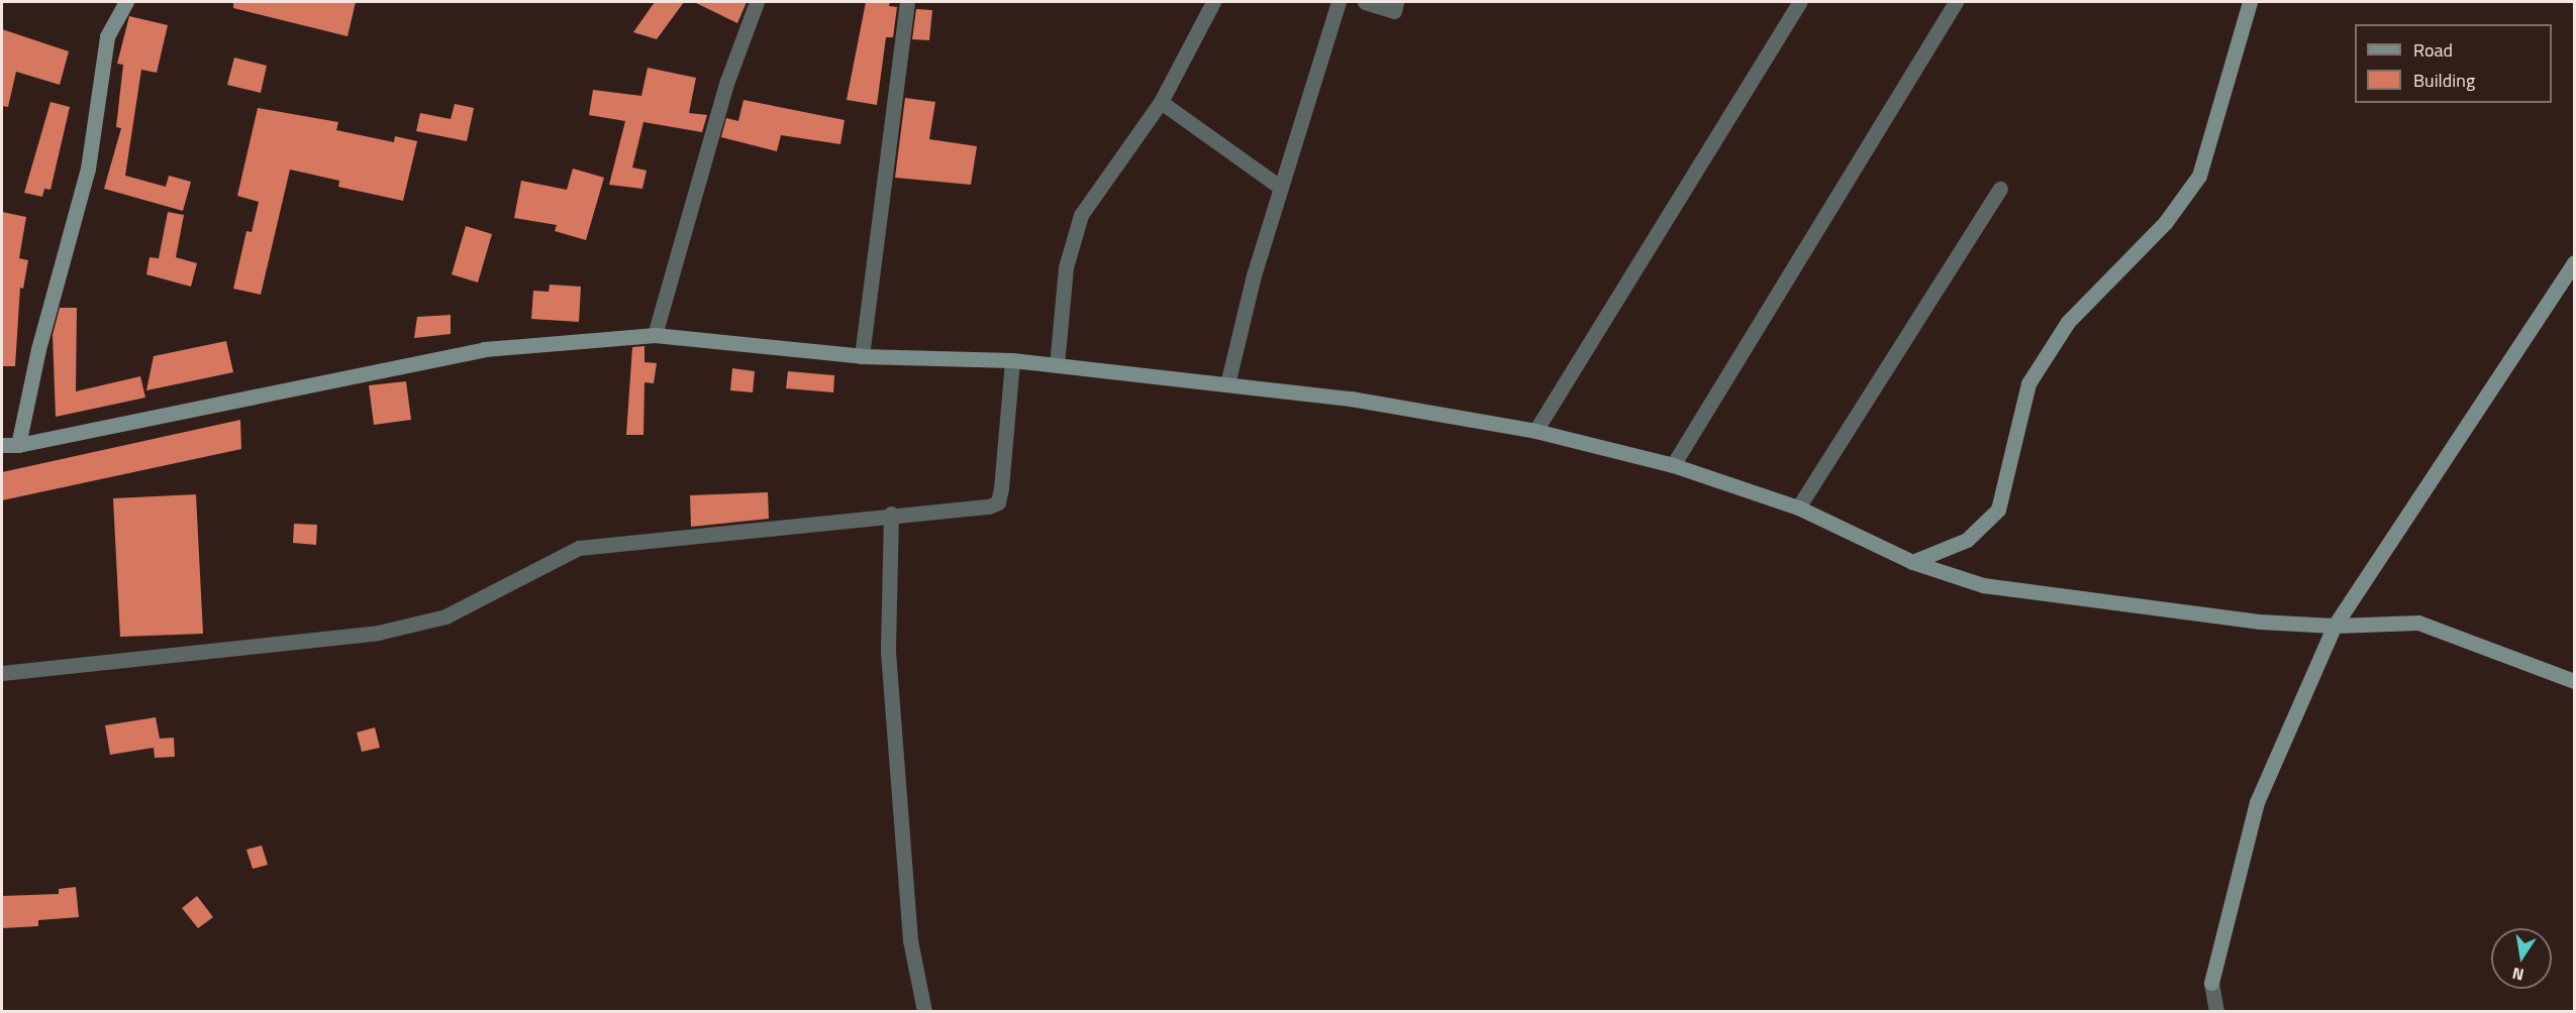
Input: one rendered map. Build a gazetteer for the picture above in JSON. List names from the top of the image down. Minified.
{"legend":["Road","Building"],"north":"bottom"}
